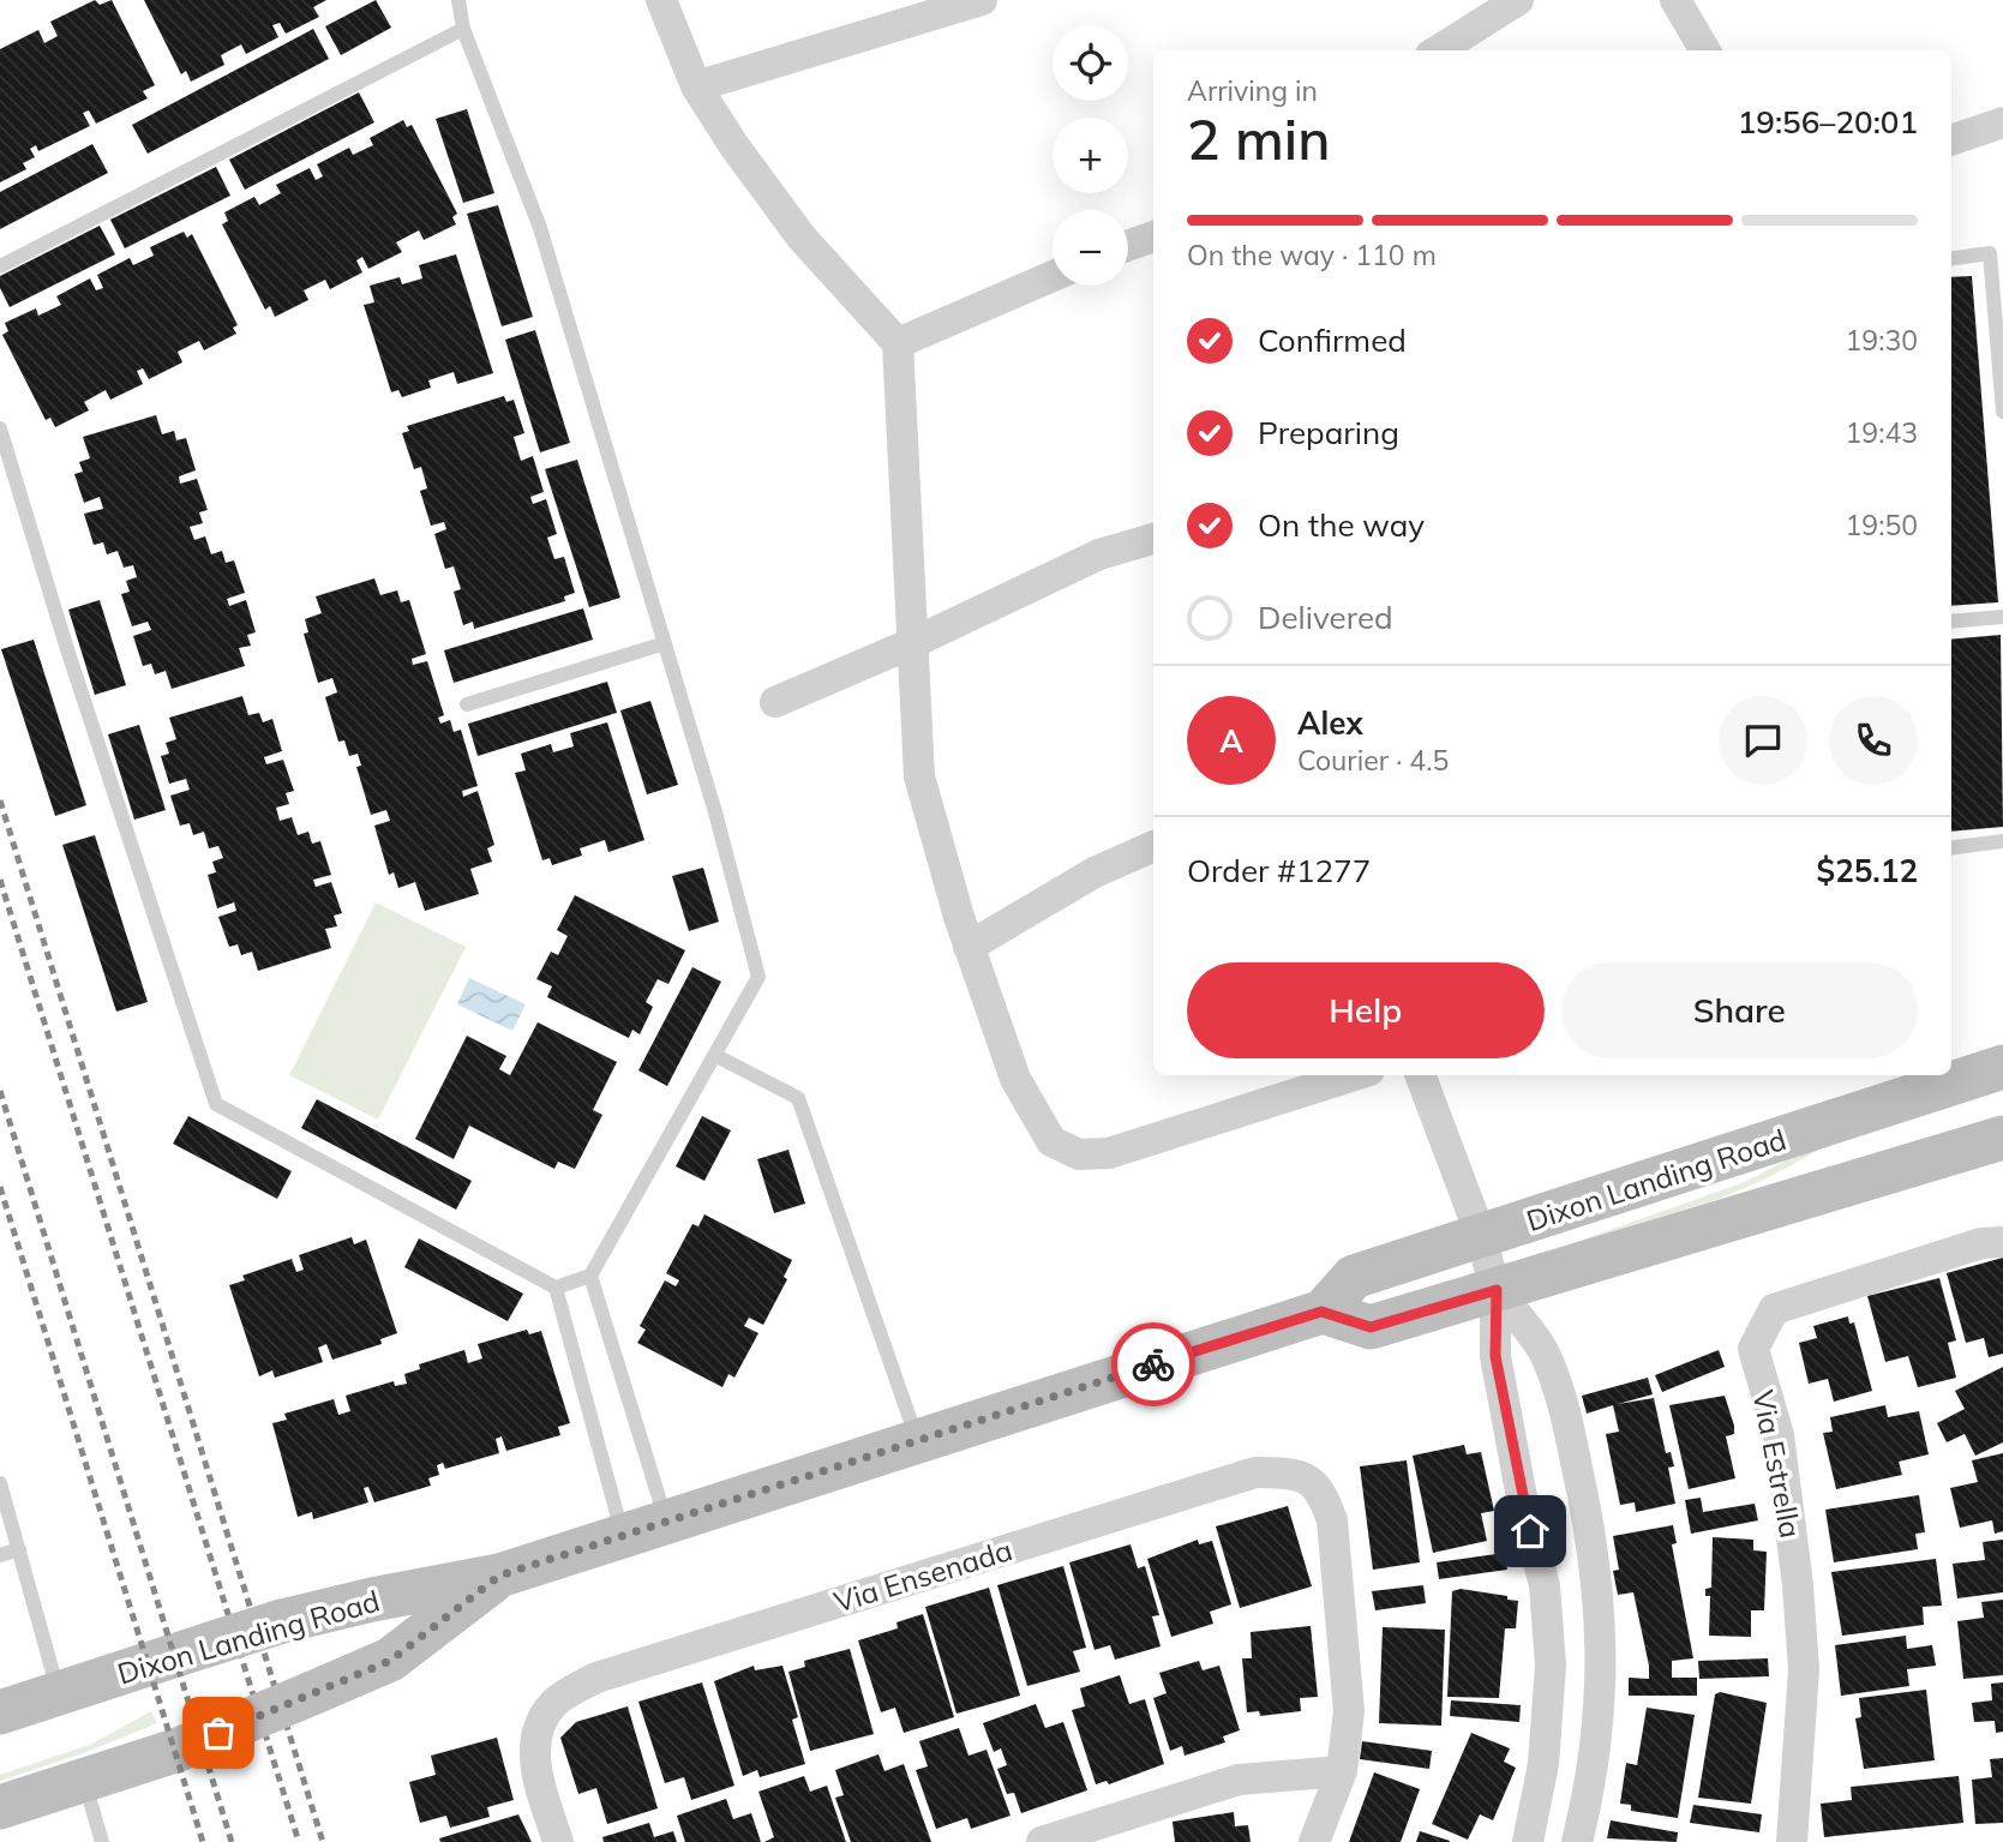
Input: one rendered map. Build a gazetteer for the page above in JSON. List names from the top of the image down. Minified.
{"streets":{"main road":["Dixon Landing Road"],"street":["Via Estrella","Via Ensenada"]},"page":{"map_buttons":["+","−"],"heading":["2 min","Arriving in","19:56–20:01"],"panel":["Alex","Courier · 4.5","Order #1277","$25.12"],"bar":"On the way · 110 m","list":[["Confirmed","19:30"],["Preparing","19:43"],["On the way","19:50"],"Delivered"],"round":"A","buttons":["Help","Share"]}}
